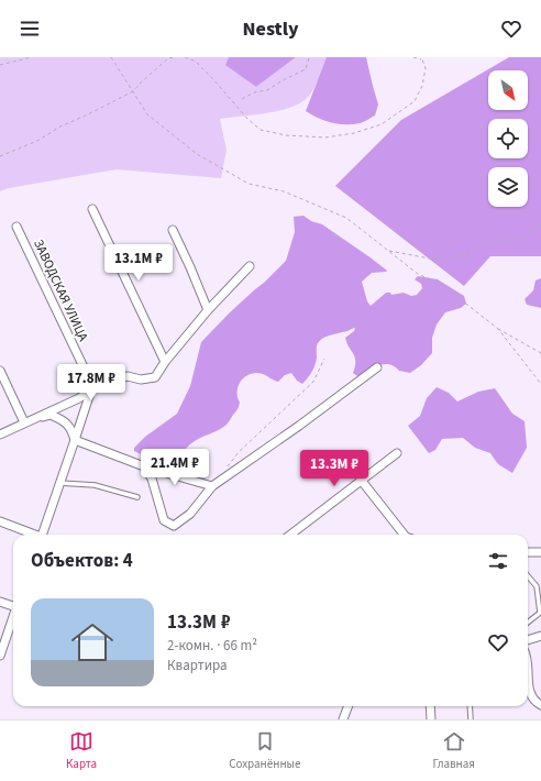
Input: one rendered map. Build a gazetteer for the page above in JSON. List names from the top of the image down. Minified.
{"streets":{"street":["ЗАВОДСКАЯ УЛИЦА"]},"north":"bottom right","page":{"header":"Nestly","price":["13.1M ₽","17.8M ₽","21.4M ₽","13.3M ₽"],"heading":"Объектов: 4","list":[{"name":"13.3M ₽","note":"2-комн. · 66 m² · Квартира"}],"tabs":["Карта","Сохранённые","Главная"]}}
